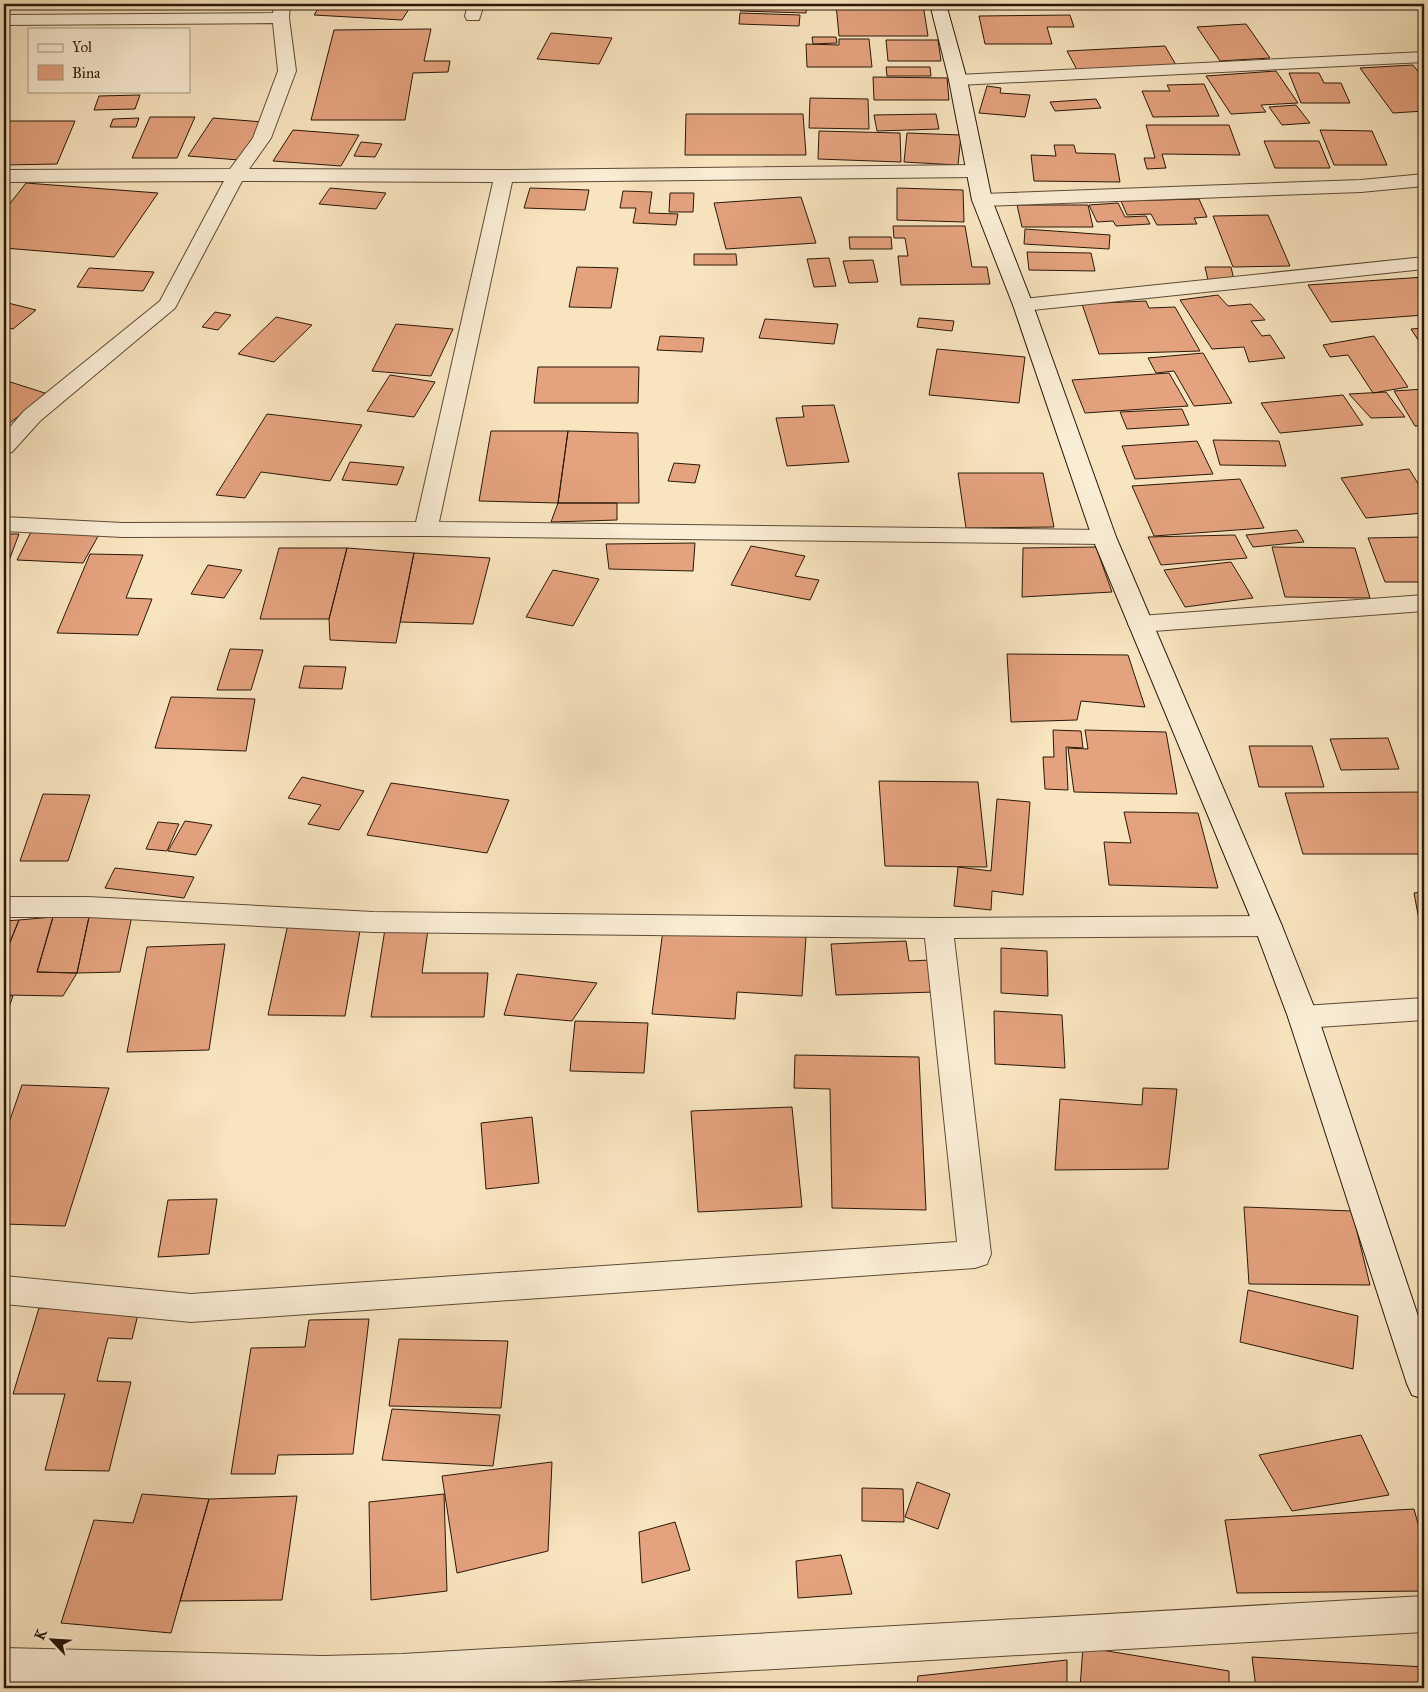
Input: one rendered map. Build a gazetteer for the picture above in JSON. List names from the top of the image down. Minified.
{"legend":["Yol","Bina"],"north":"top left"}
